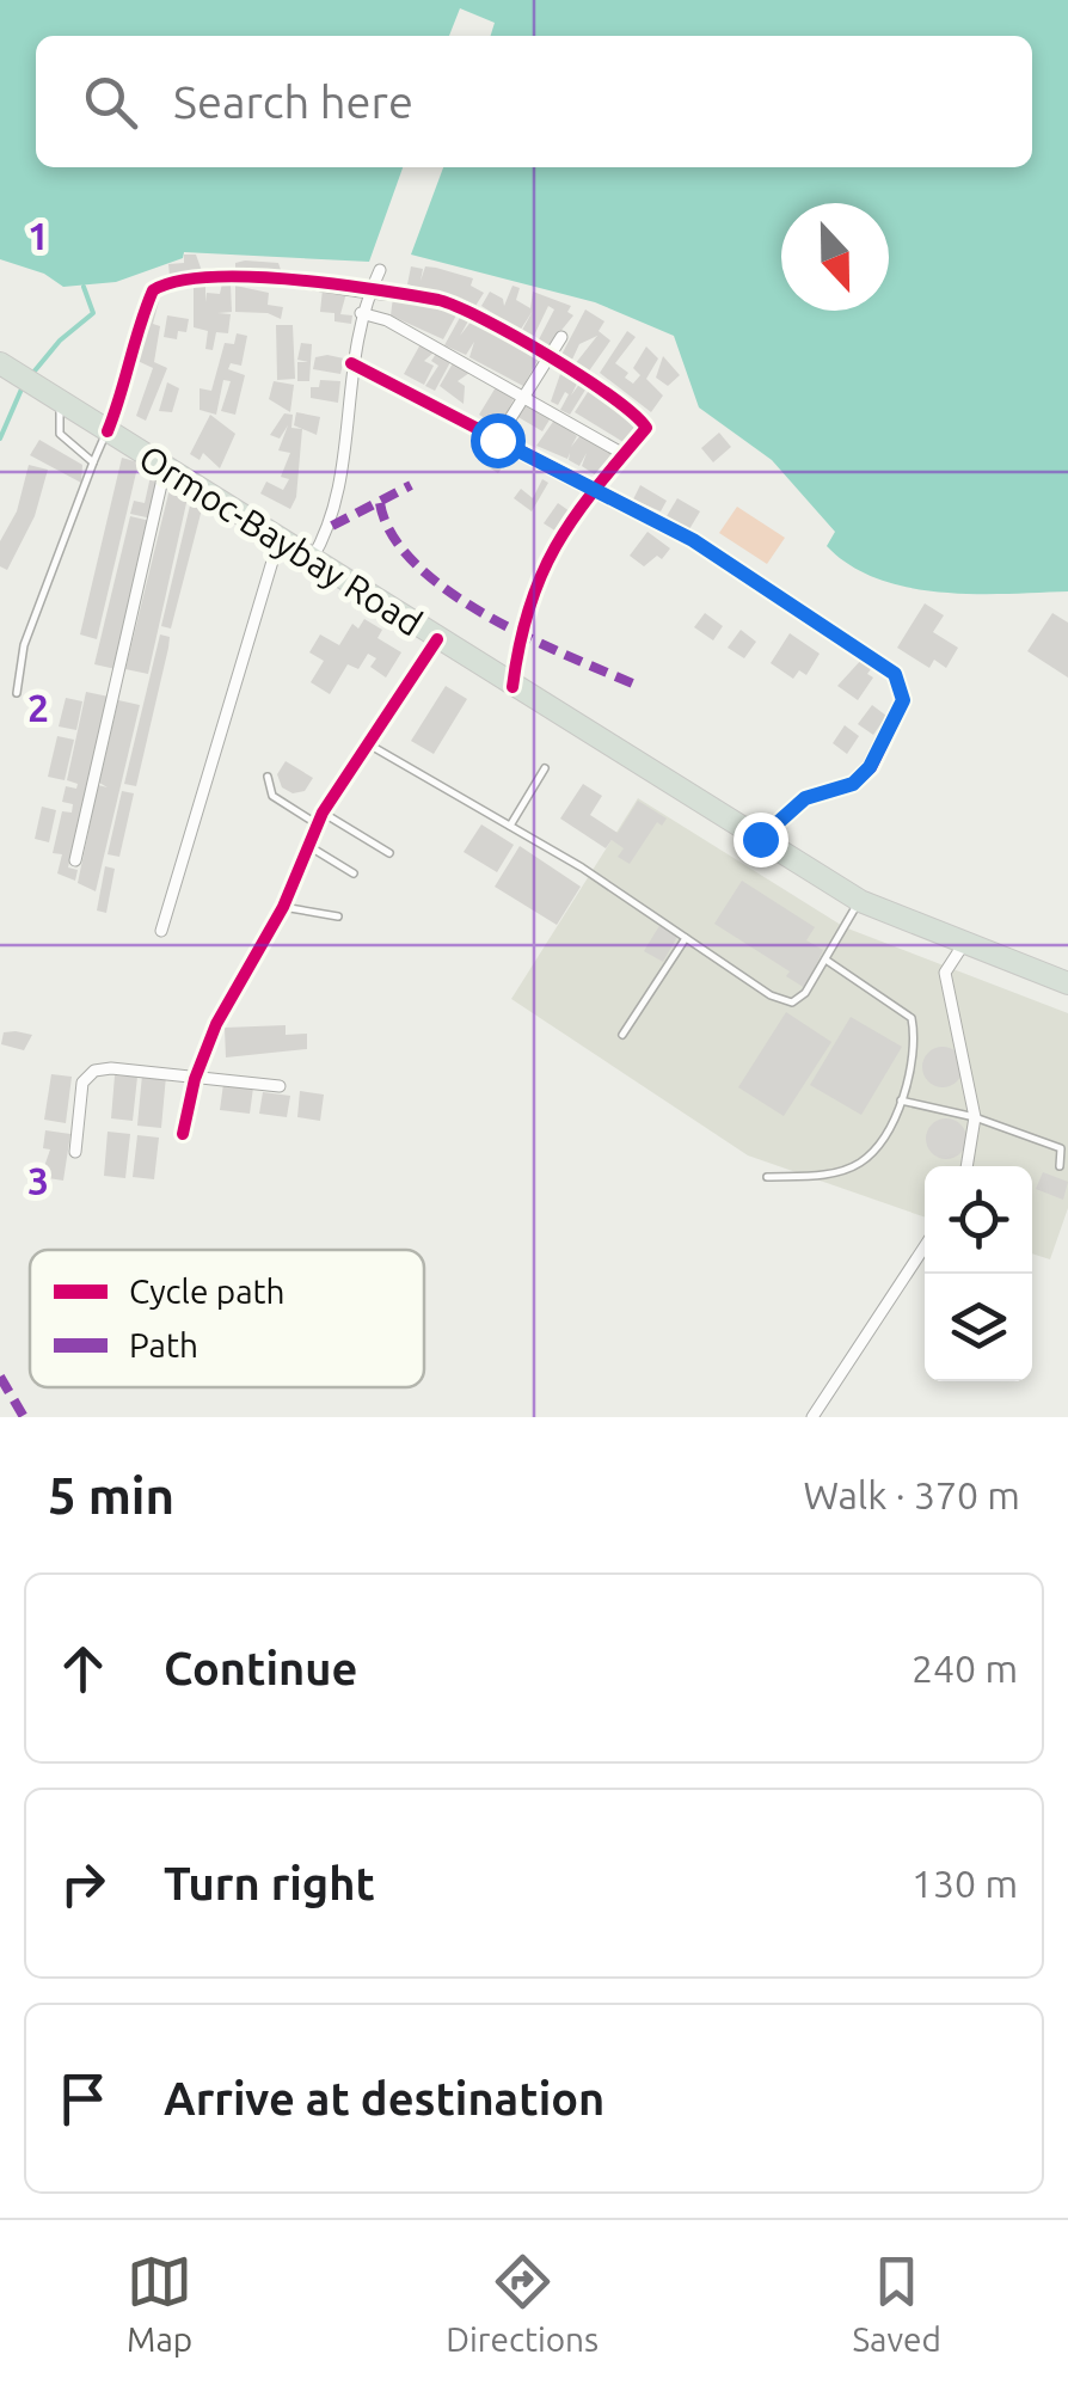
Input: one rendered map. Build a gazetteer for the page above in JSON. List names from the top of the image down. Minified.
{"streets":{"highway":["Ormoc-Baybay Road"]},"legend":["Cycle path","Path"],"north":"bottom","page":{"search":"Search here","heading":["5 min","Walk · 370 m"],"list":[["Continue","240 m"],["Turn right","130 m"],"Arrive at destination"],"nav":["Map","Directions","Saved"]},"grid":{"rows":["1","2","3"]}}
